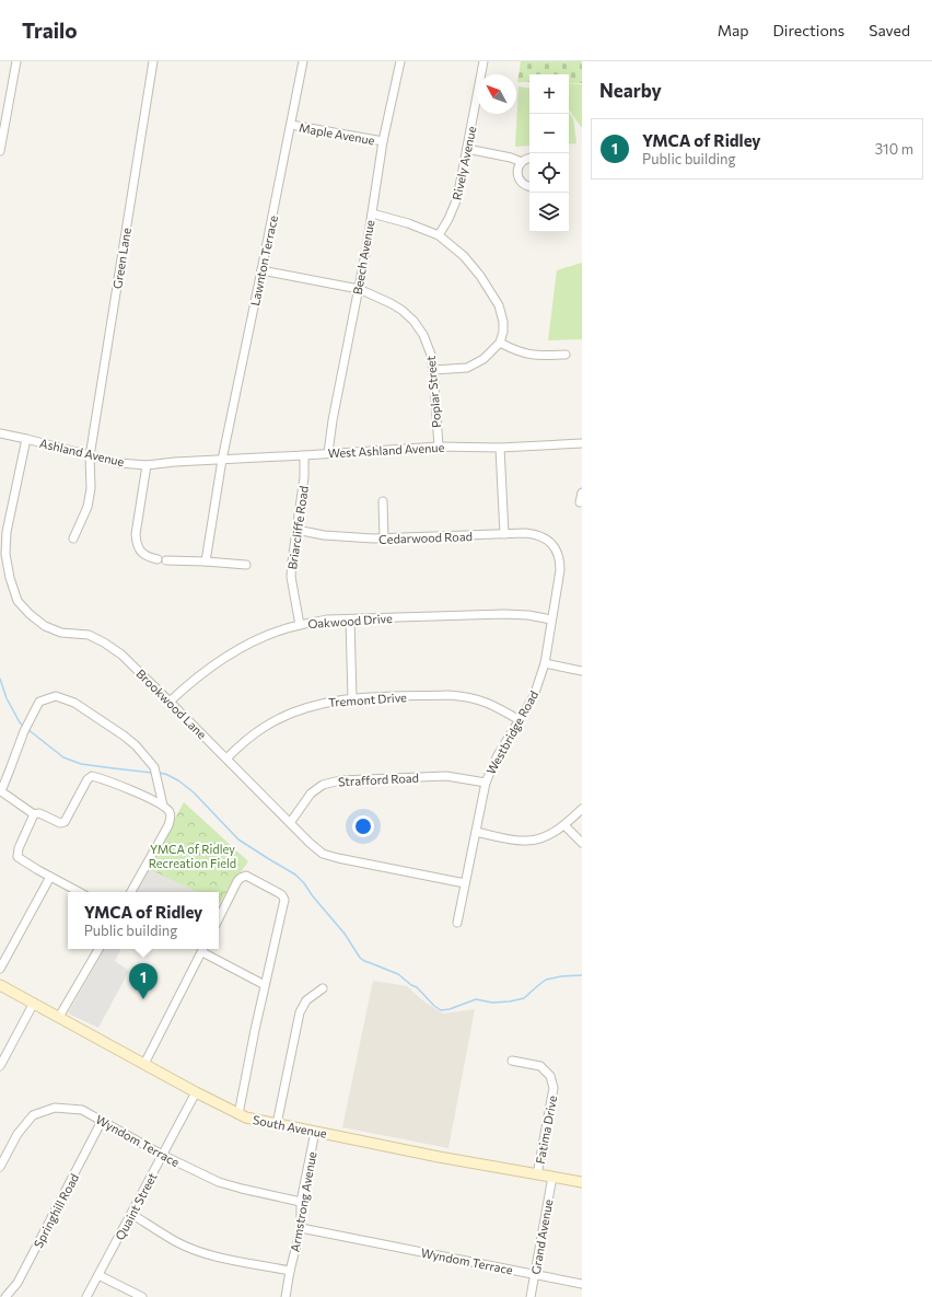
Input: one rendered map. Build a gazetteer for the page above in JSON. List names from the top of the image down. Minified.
{"streets":{"street":["Maple Avenue","Rively Avenue","Beech Avenue","Green Lane","Lawnton Terrace","Poplar Street","West Ashland Avenue","Ashland Avenue","Briarcliffe Road","Cedarwood Road","Oakwood Drive","Tremont Drive","Brookwood Lane","Westbridge Road","Strafford Road","South Avenue","Fatima Drive","Wyndom Terrace","Armstrong Avenue","Quaint Street","Springhill Road","Grand Avenue"]},"crossings":[["Maple Avenue","Beech Avenue"],["Maple Avenue","Lawnton Terrace"],["Beech Avenue","Poplar Street"],["Beech Avenue","West Ashland Avenue"],["Green Lane","Ashland Avenue"],["Lawnton Terrace","Poplar Street"],["Lawnton Terrace","West Ashland Avenue"],["Poplar Street","West Ashland Avenue"],["West Ashland Avenue","Ashland Avenue"],["West Ashland Avenue","Briarcliffe Road"],["Ashland Avenue","Brookwood Lane"],["Briarcliffe Road","Cedarwood Road"],["Briarcliffe Road","Oakwood Drive"],["Cedarwood Road","Westbridge Road"],["Oakwood Drive","Brookwood Lane"],["Oakwood Drive","Westbridge Road"],["Tremont Drive","Brookwood Lane"],["Tremont Drive","Westbridge Road"],["Brookwood Lane","Westbridge Road"],["Brookwood Lane","Strafford Road"],["Westbridge Road","Strafford Road"],["South Avenue","Fatima Drive"],["South Avenue","Armstrong Avenue"],["South Avenue","Quaint Street"],["South Avenue","Grand Avenue"],["Wyndom Terrace","Armstrong Avenue"],["Wyndom Terrace","Quaint Street"],["Wyndom Terrace","Springhill Road"],["Wyndom Terrace","Grand Avenue"]],"parks":["YMCA of Ridley Recreation Field"],"north":"top left","page":{"header":"Trailo","nav":["Map","Directions","Saved"],"heading":"Nearby","map_buttons":["+","−"],"list":[{"mark":"1","name":"YMCA of Ridley","note":"Public building","value":"310 m"}],"popup":["YMCA of Ridley","Public building"],"pins":"1"}}
